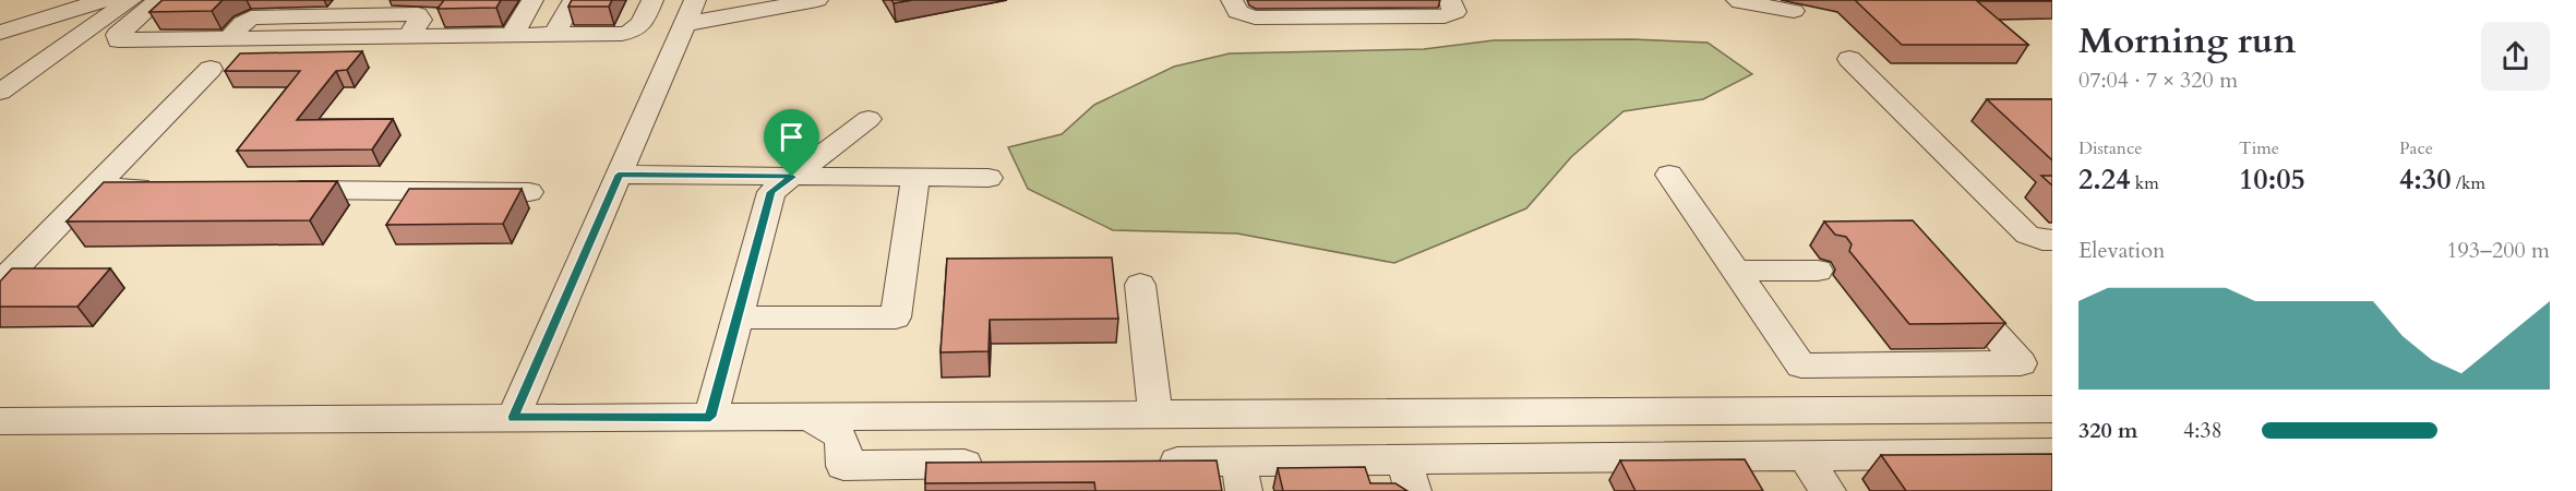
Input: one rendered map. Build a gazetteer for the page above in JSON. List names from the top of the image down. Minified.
{"page":{"heading":["Morning run","07:04 · 7 × 320 m"],"stats":[["Distance","2.24 km"],["Time","10:05"],["Pace","4:30 /km"]],"chart":["Elevation","193–200 m"],"list":[{"name":"320 m","note":"4:38"}]}}
